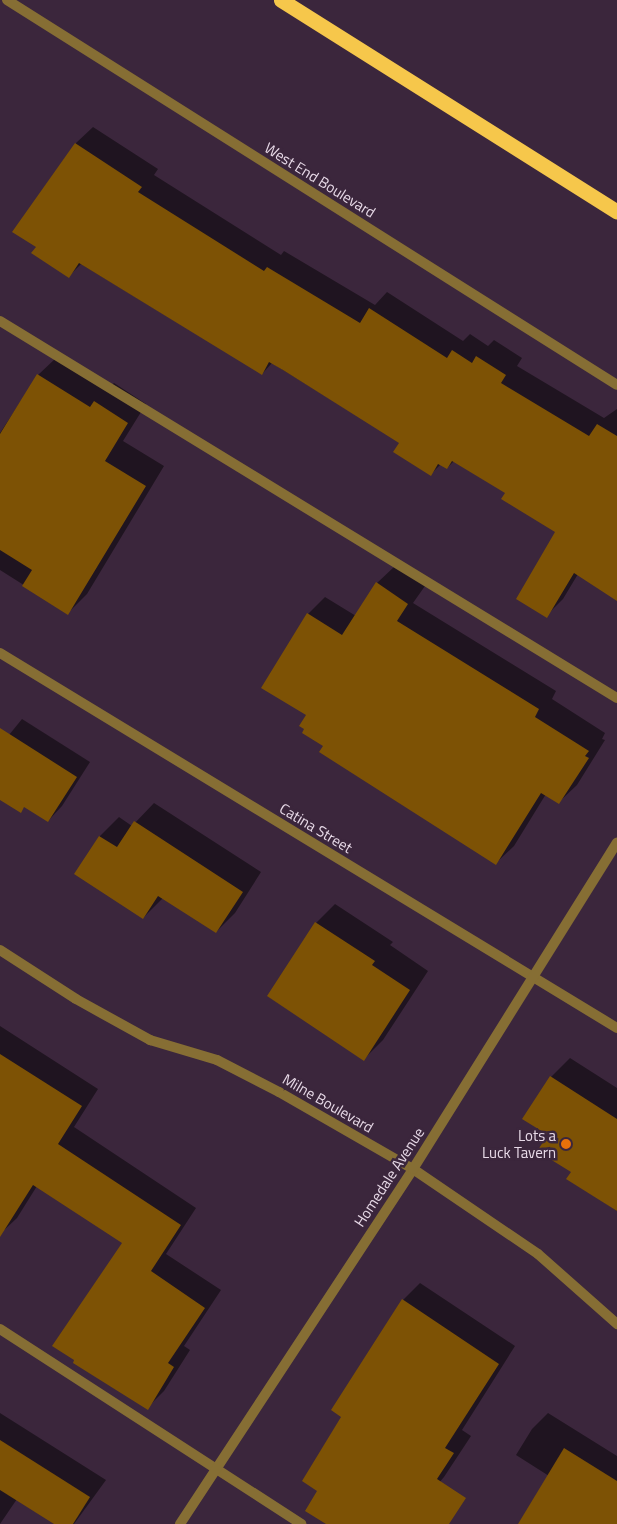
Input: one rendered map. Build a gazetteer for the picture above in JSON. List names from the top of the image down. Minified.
{"streets":{"street":["West End Boulevard","Catina Street","Milne Boulevard","Homedale Avenue"]},"crossings":[["Catina Street","Homedale Avenue"],["Milne Boulevard","Homedale Avenue"]],"places":["Lots a Luck Tavern"]}
